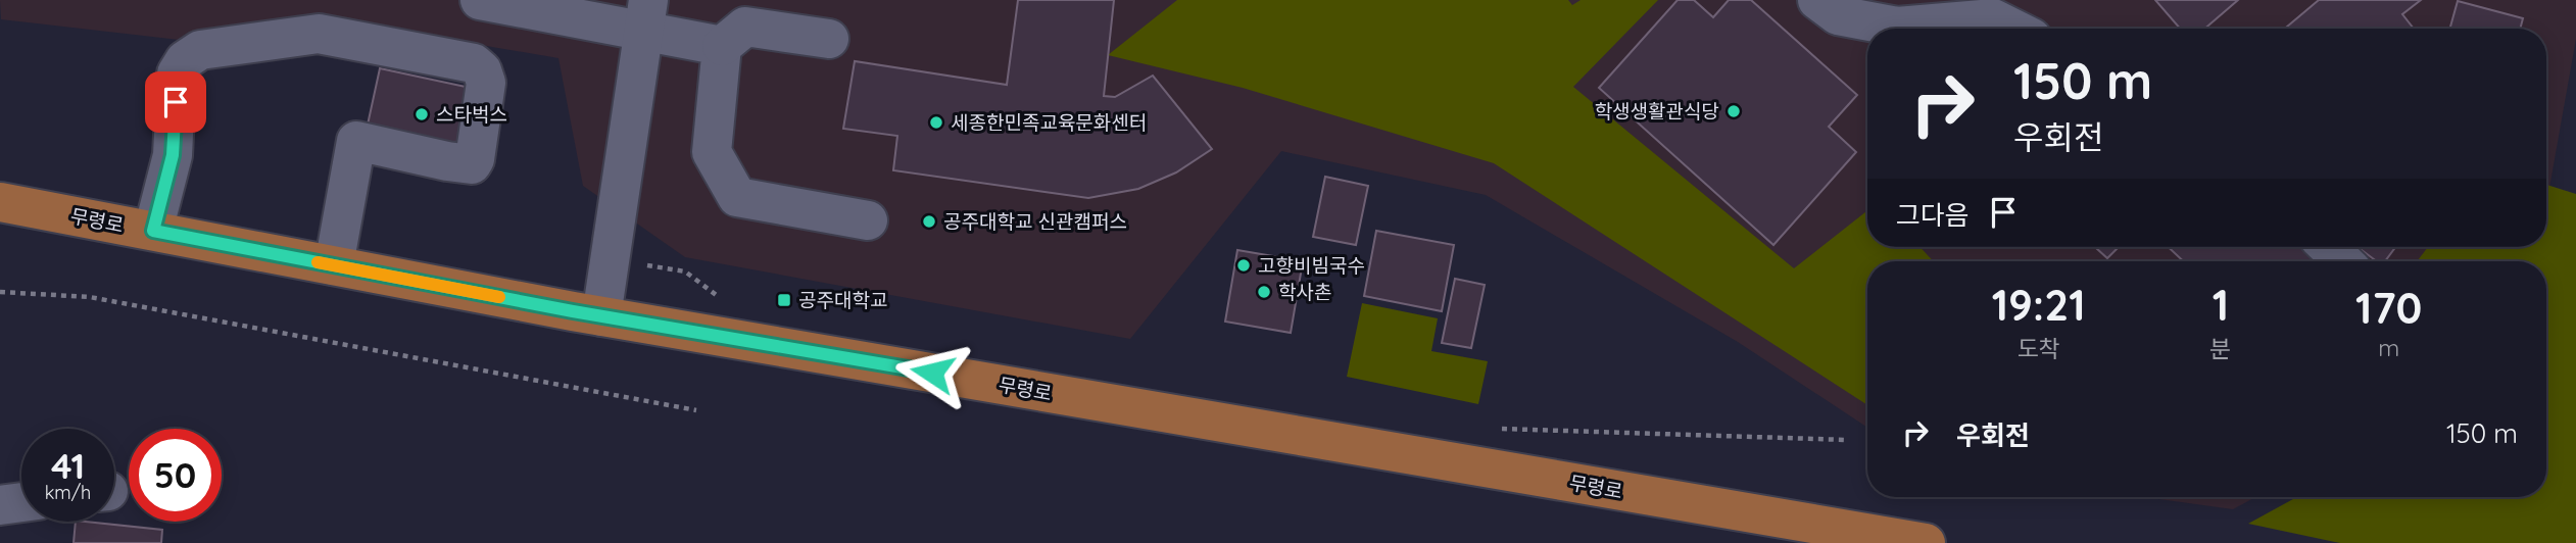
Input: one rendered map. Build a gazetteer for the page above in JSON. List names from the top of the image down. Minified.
{"streets":{"main road":["무령로"]},"places":{"other":["학생생활관식당","스타벅스","세종한민족교육문화센터","공주대학교 신관캠퍼스","고향비빔국수","학사촌"],"transit":["공주대학교"]},"page":{"turn":["150 m","우회전"],"then":"그다음","eta":["19:21","도착","1","분","170","m"],"list":[{"name":"우회전","value":"150 m"}],"speed":"41 km/h","limit":"50"}}
